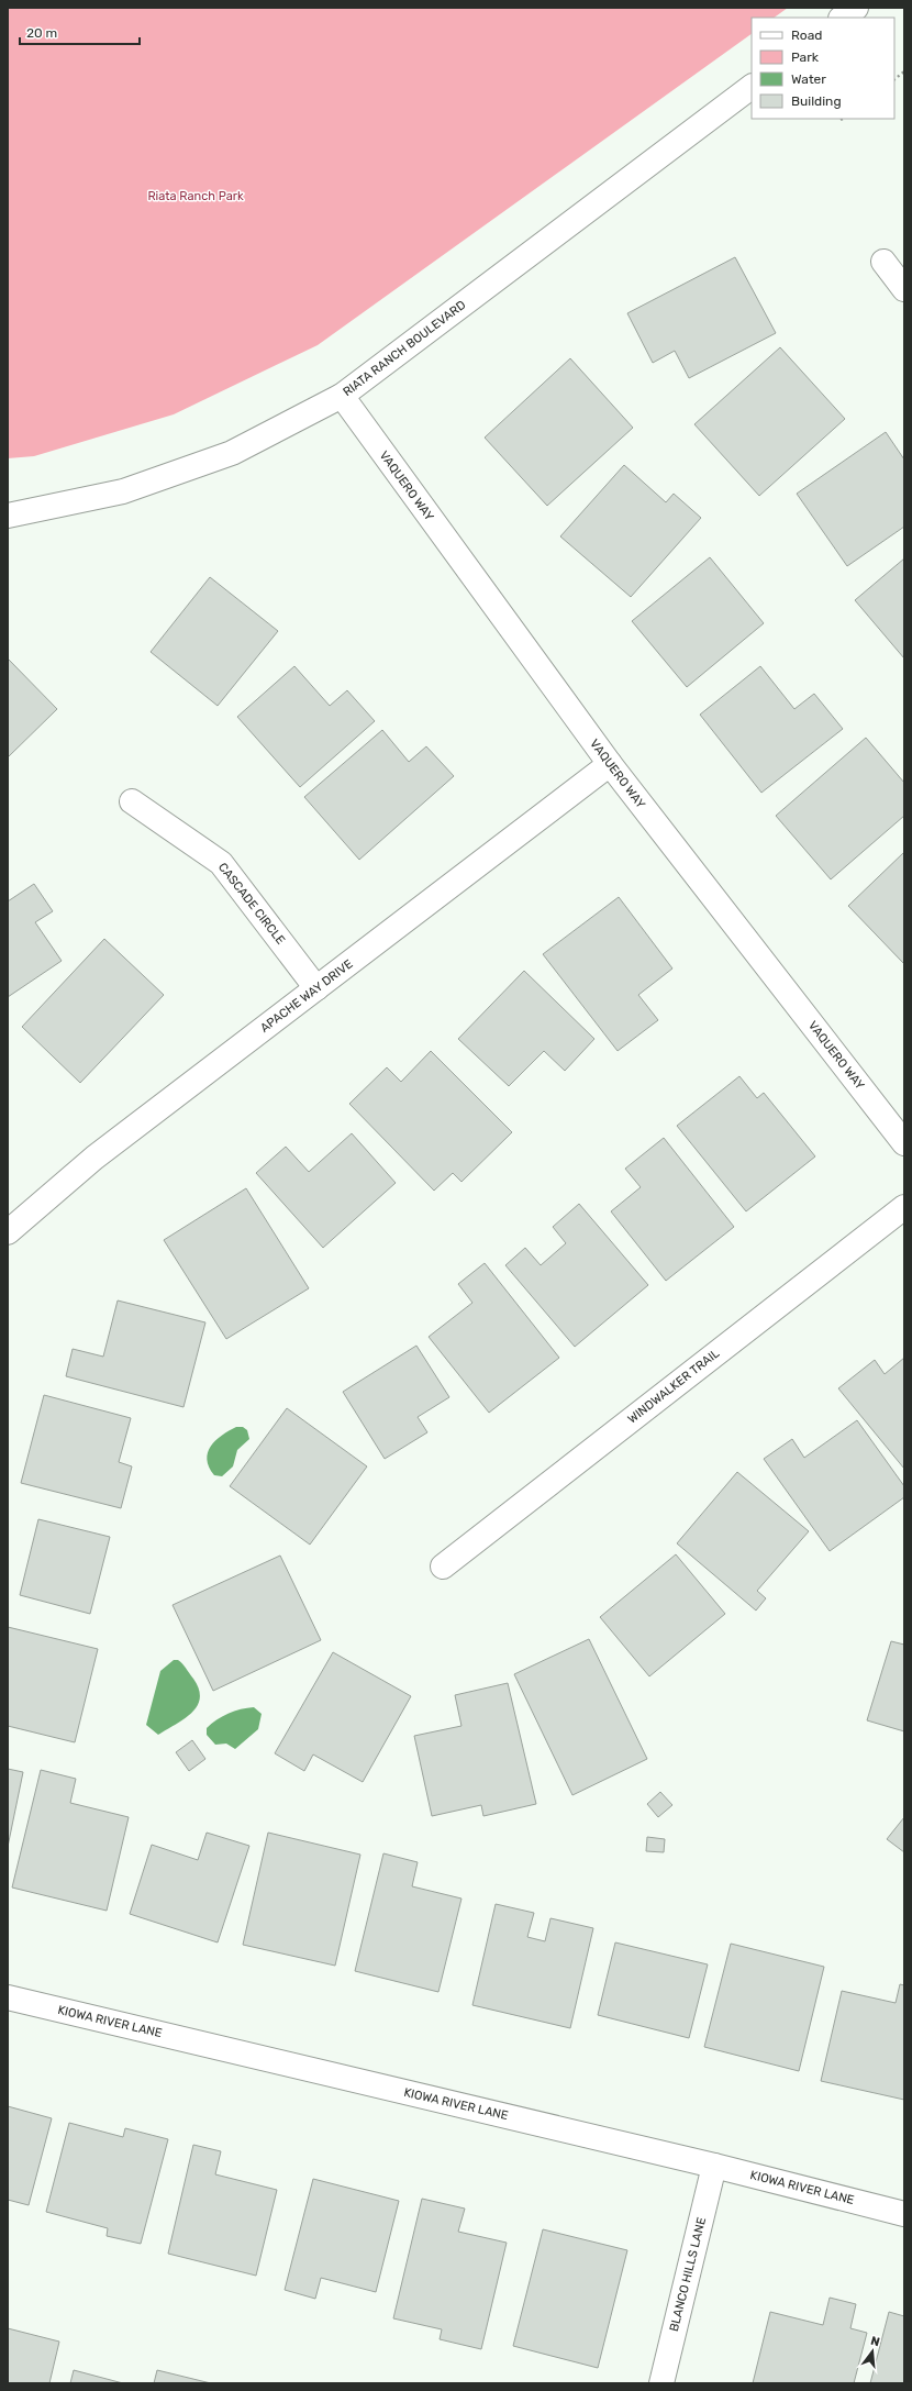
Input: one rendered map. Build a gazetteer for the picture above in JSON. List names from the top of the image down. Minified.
{"streets":{"street":["RIATA RANCH BOULEVARD","VAQUERO WAY","CASCADE CIRCLE","APACHE WAY DRIVE","WINDWALKER TRAIL","KIOWA RIVER LANE","BLANCO HILLS LANE"]},"crossings":[["RIATA RANCH BOULEVARD","VAQUERO WAY"],["VAQUERO WAY","APACHE WAY DRIVE"],["CASCADE CIRCLE","APACHE WAY DRIVE"],["KIOWA RIVER LANE","BLANCO HILLS LANE"]],"parks":["Riata Ranch Park"],"legend":["Road","Park","Water","Building"],"scale_bar":"20 m","north":"top"}
